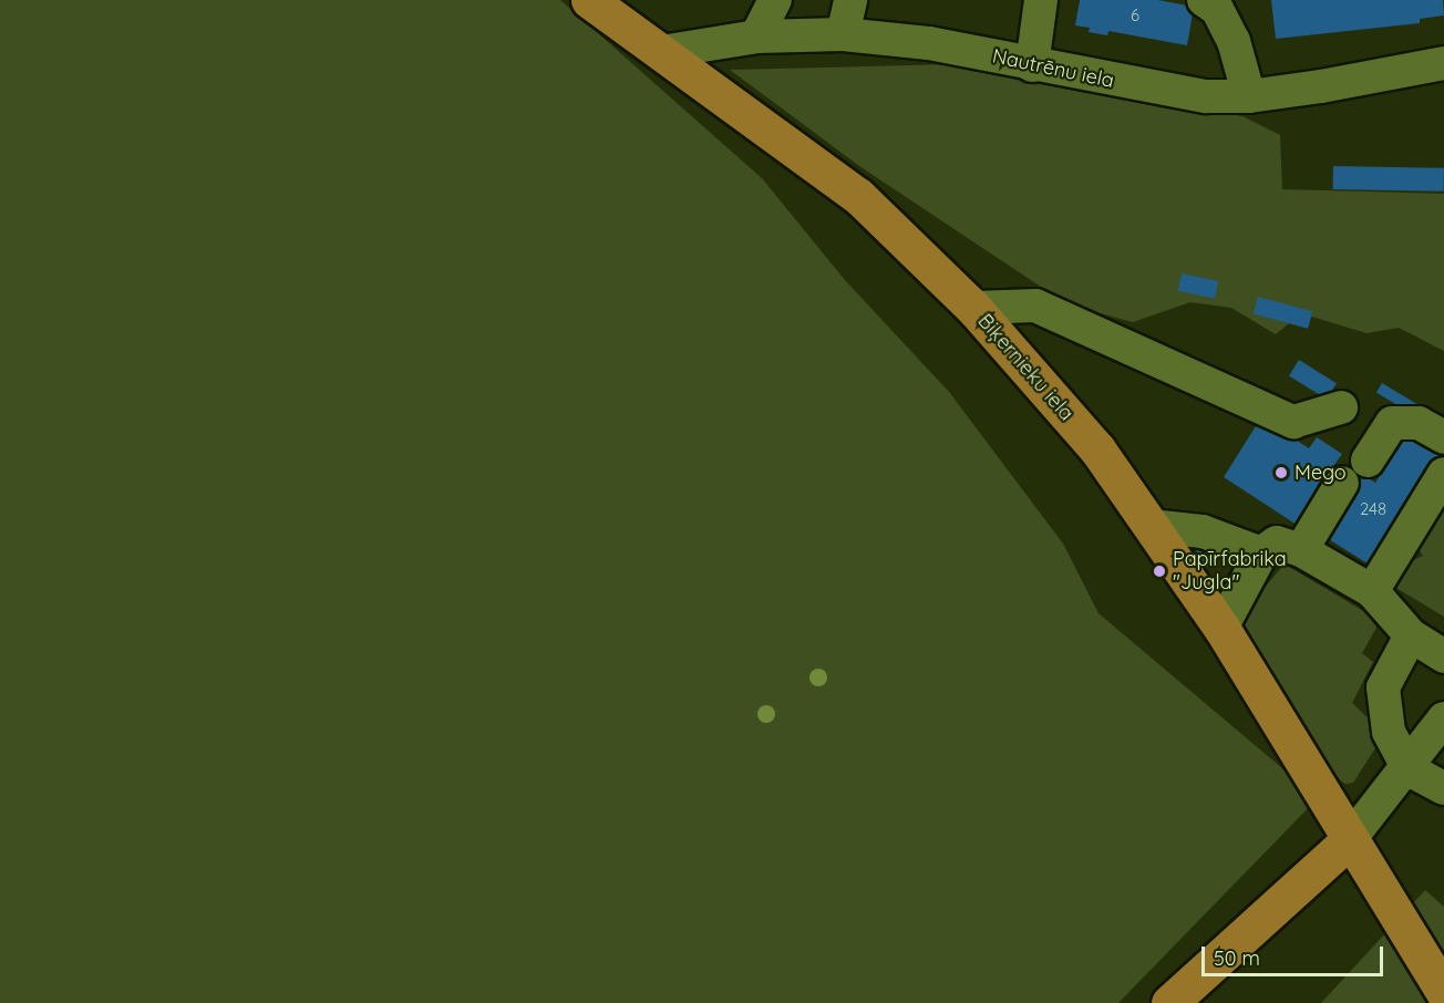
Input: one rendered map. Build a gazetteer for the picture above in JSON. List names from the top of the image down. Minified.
{"streets":{"main road":["Biķernieku iela"],"street":["Nautrēnu iela"]},"crossings":[["Nautrēnu iela","Biķernieku iela"]],"places":["Mego","Papīrfabrika \"Jugla\""],"house_numbers":["6","248"],"scale_bar":"50 m"}
